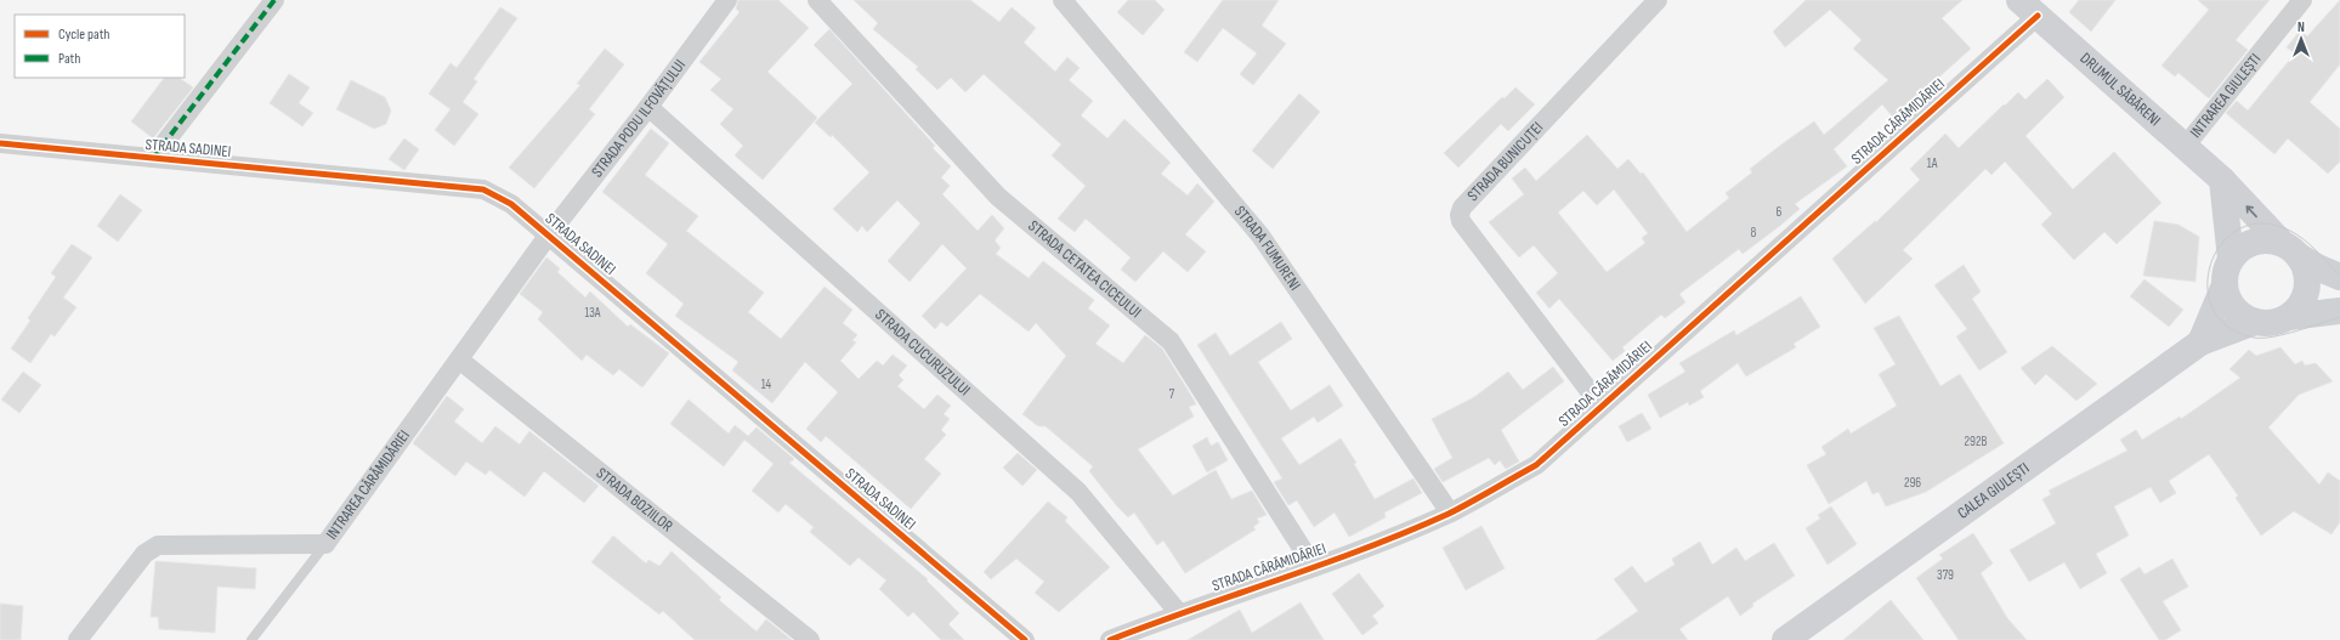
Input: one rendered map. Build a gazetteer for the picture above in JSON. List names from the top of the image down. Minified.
{"streets":{"main road":["DRUMUL SĂBĂRENI","CALEA GIULEȘTI"],"street":["INTRAREA GIULEȘTI","STRADA PODU ILFOVĂȚULUI","STRADA CĂRĂMIDĂRIEI","STRADA SADINEI","STRADA BUNICUȚEI","STRADA FUMURENI","STRADA CETATEA CICEULUI","STRADA CUCURUZULUI","INTRAREA CĂRĂMIDĂRIEI","STRADA BOZIILOR"]},"crossings":[["DRUMUL SĂBĂRENI","INTRAREA GIULEȘTI"],["DRUMUL SĂBĂRENI","STRADA CĂRĂMIDĂRIEI"],["DRUMUL SĂBĂRENI","CALEA GIULEȘTI"],["STRADA PODU ILFOVĂȚULUI","STRADA SADINEI"],["STRADA PODU ILFOVĂȚULUI","STRADA CUCURUZULUI"],["STRADA PODU ILFOVĂȚULUI","INTRAREA CĂRĂMIDĂRIEI"],["STRADA CĂRĂMIDĂRIEI","STRADA BUNICUȚEI"],["STRADA CĂRĂMIDĂRIEI","STRADA FUMURENI"],["STRADA CĂRĂMIDĂRIEI","STRADA CETATEA CICEULUI"],["STRADA CĂRĂMIDĂRIEI","STRADA CUCURUZULUI"],["STRADA SADINEI","INTRAREA CĂRĂMIDĂRIEI"],["INTRAREA CĂRĂMIDĂRIEI","STRADA BOZIILOR"]],"house_numbers":["1A","6","8","13A","14","7","292B","296","379"],"legend":["Cycle path","Path"],"north":"top"}
